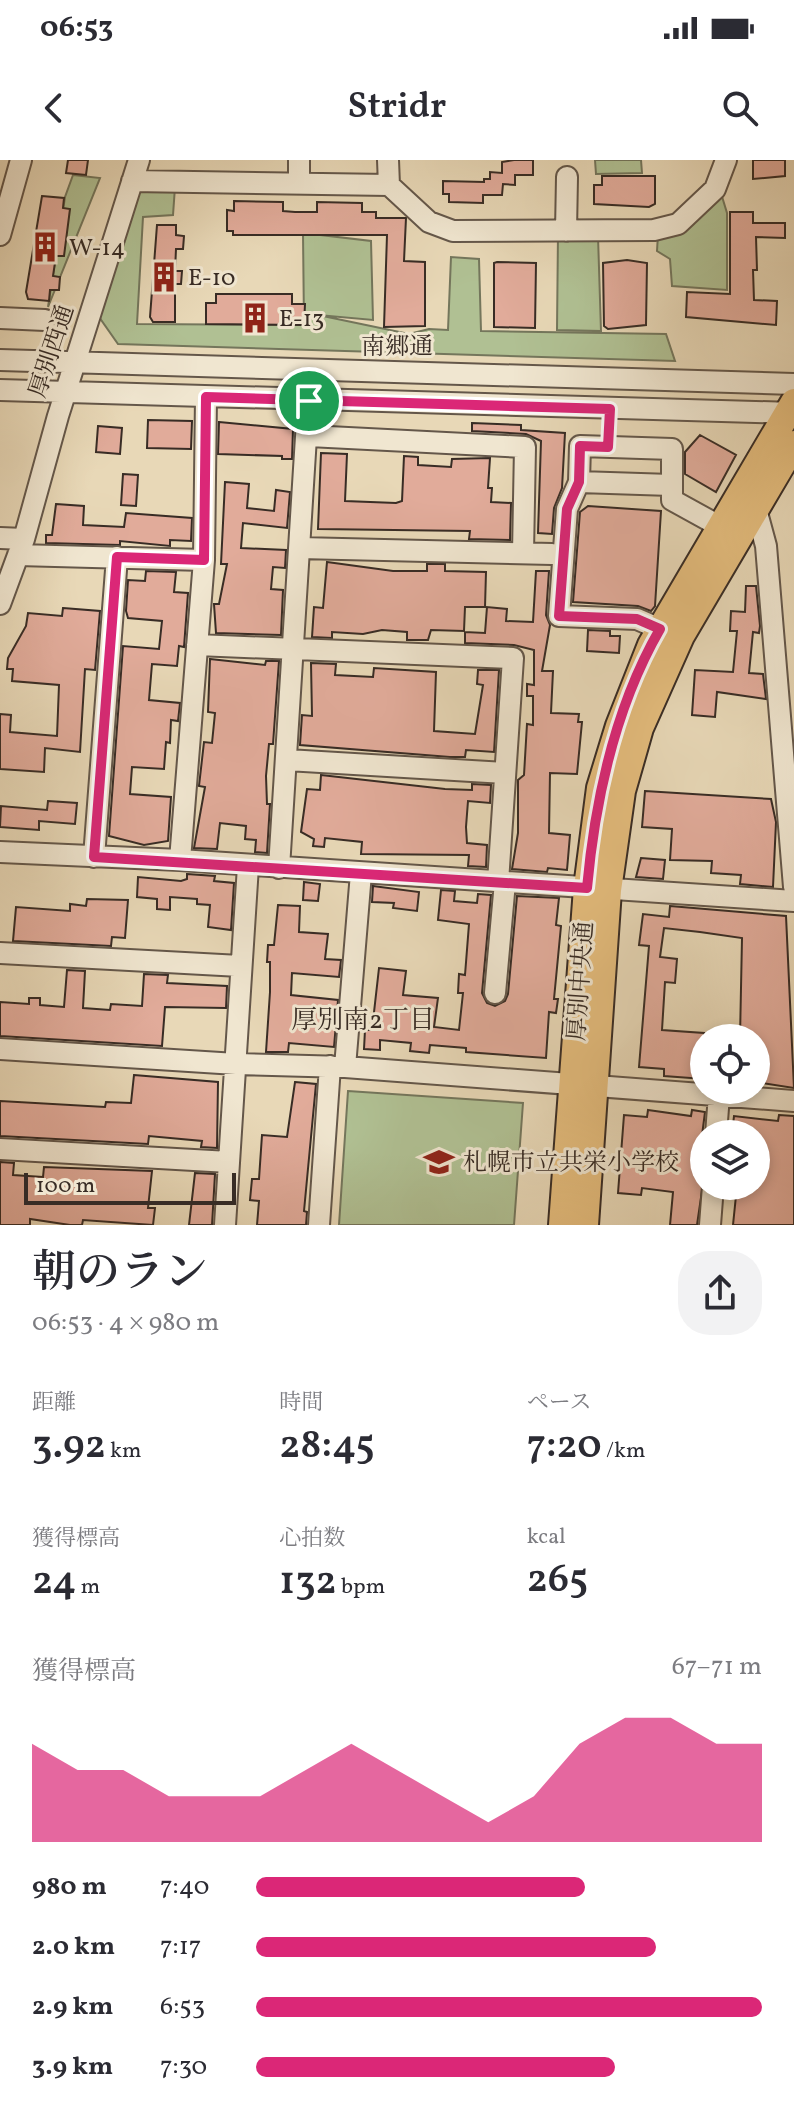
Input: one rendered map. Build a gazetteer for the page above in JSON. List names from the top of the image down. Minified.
{"streets":{"main road":["厚別中央通"],"street":["南郷通","厚別西通"]},"crossings":[["南郷通","厚別西通"]],"districts":["厚別南2丁目"],"places":{"building":["W-14","E-10","E-13"],"school or university":["札幌市立共栄小学校"]},"scale_bar":"100 m","page":{"status":"06:53","header":"Stridr","scale":"100 m","heading":["朝のラン","06:53 · 4 × 980 m"],"stats":[["距離","3.92 km"],["時間","28:45"],["ペース","7:20 /km"],["獲得標高","24 m"],["心拍数","132 bpm"],["kcal","265"]],"chart":["獲得標高","67–71 m"],"list":[{"name":"980 m","note":"7:40"},{"name":"2.0 km","note":"7:17"},{"name":"2.9 km","note":"6:53"},{"name":"3.9 km","note":"7:30"}]}}
